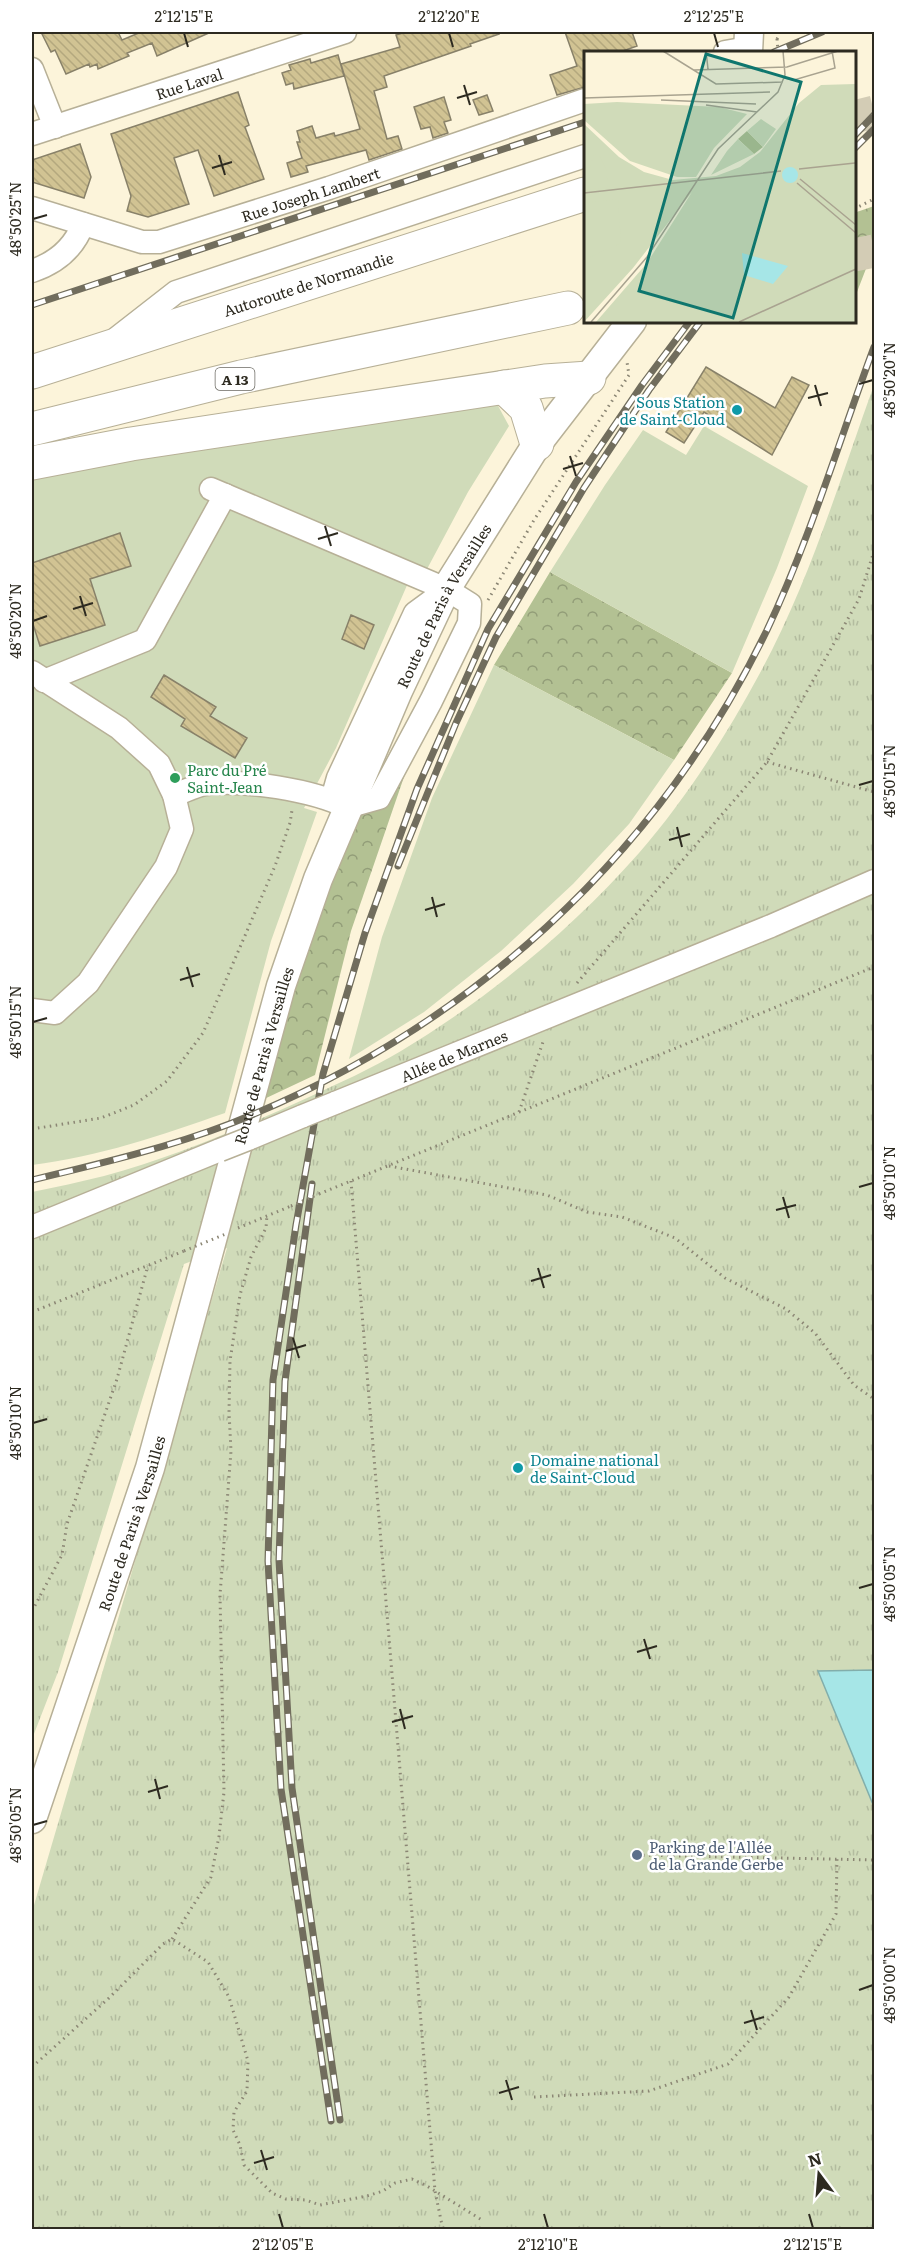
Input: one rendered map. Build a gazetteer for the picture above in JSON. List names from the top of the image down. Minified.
{"streets":{"highway":["Autoroute de Normandie","A 13"],"main road":["Route de Paris à Versailles"],"street":["Rue Laval","Rue Joseph Lambert","Allée de Marnes"]},"places":["Sous Station de Saint-Cloud","Parc du Pré Saint-Jean","Domaine national de Saint-Cloud","Parking de l'Allée de la Grande Gerbe"],"north":"top","coordinates":["2°12'15\"E","2°12'20\"E","2°12'25\"E","48°50'25\"N","48°50'20\"N","48°50'15\"N","48°50'10\"N","48°50'05\"N","48°50'00\"N","2°12'05\"E","2°12'10\"E"]}
